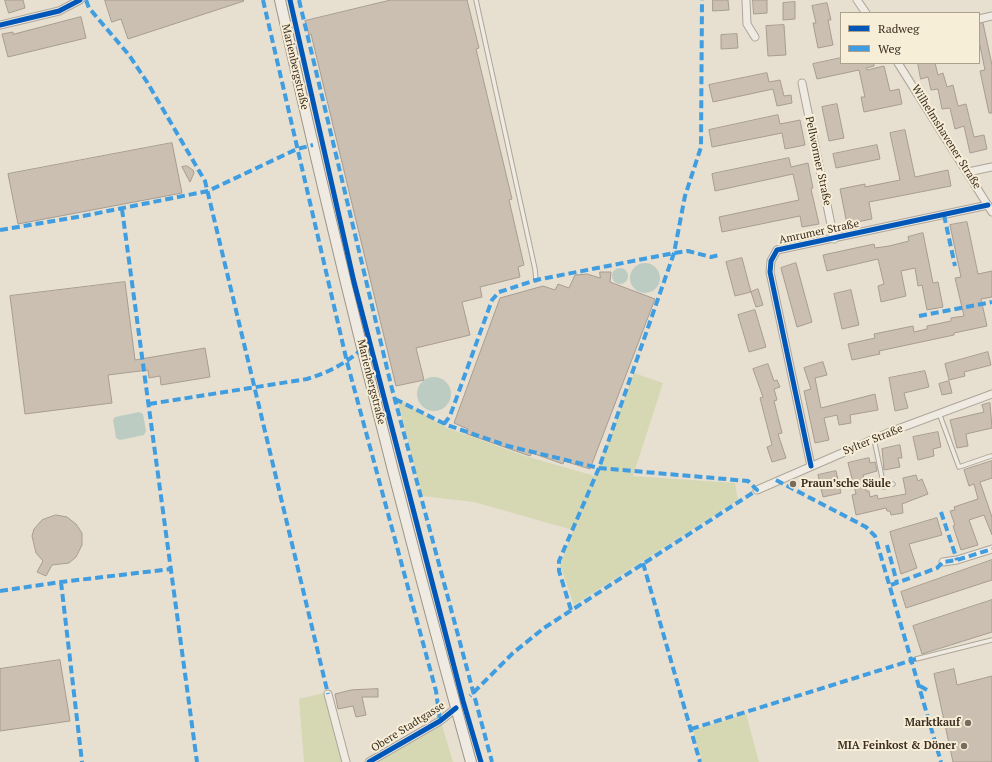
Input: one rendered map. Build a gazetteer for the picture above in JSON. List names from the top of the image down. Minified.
{"streets":{"main road":["Marienbergstraße"],"street":["Wilhelmshavener Straße","Pellwormer Straße","Amrumer Straße","Sylter Straße","Obere Stadtgasse"]},"crossings":[["Marienbergstraße","Obere Stadtgasse"],["Wilhelmshavener Straße","Amrumer Straße"],["Pellwormer Straße","Amrumer Straße"],["Amrumer Straße","Sylter Straße"]],"places":["Praun’sche Säule","Marktkauf","MIA Feinkost & Döner"],"legend":["Radweg","Weg"]}
